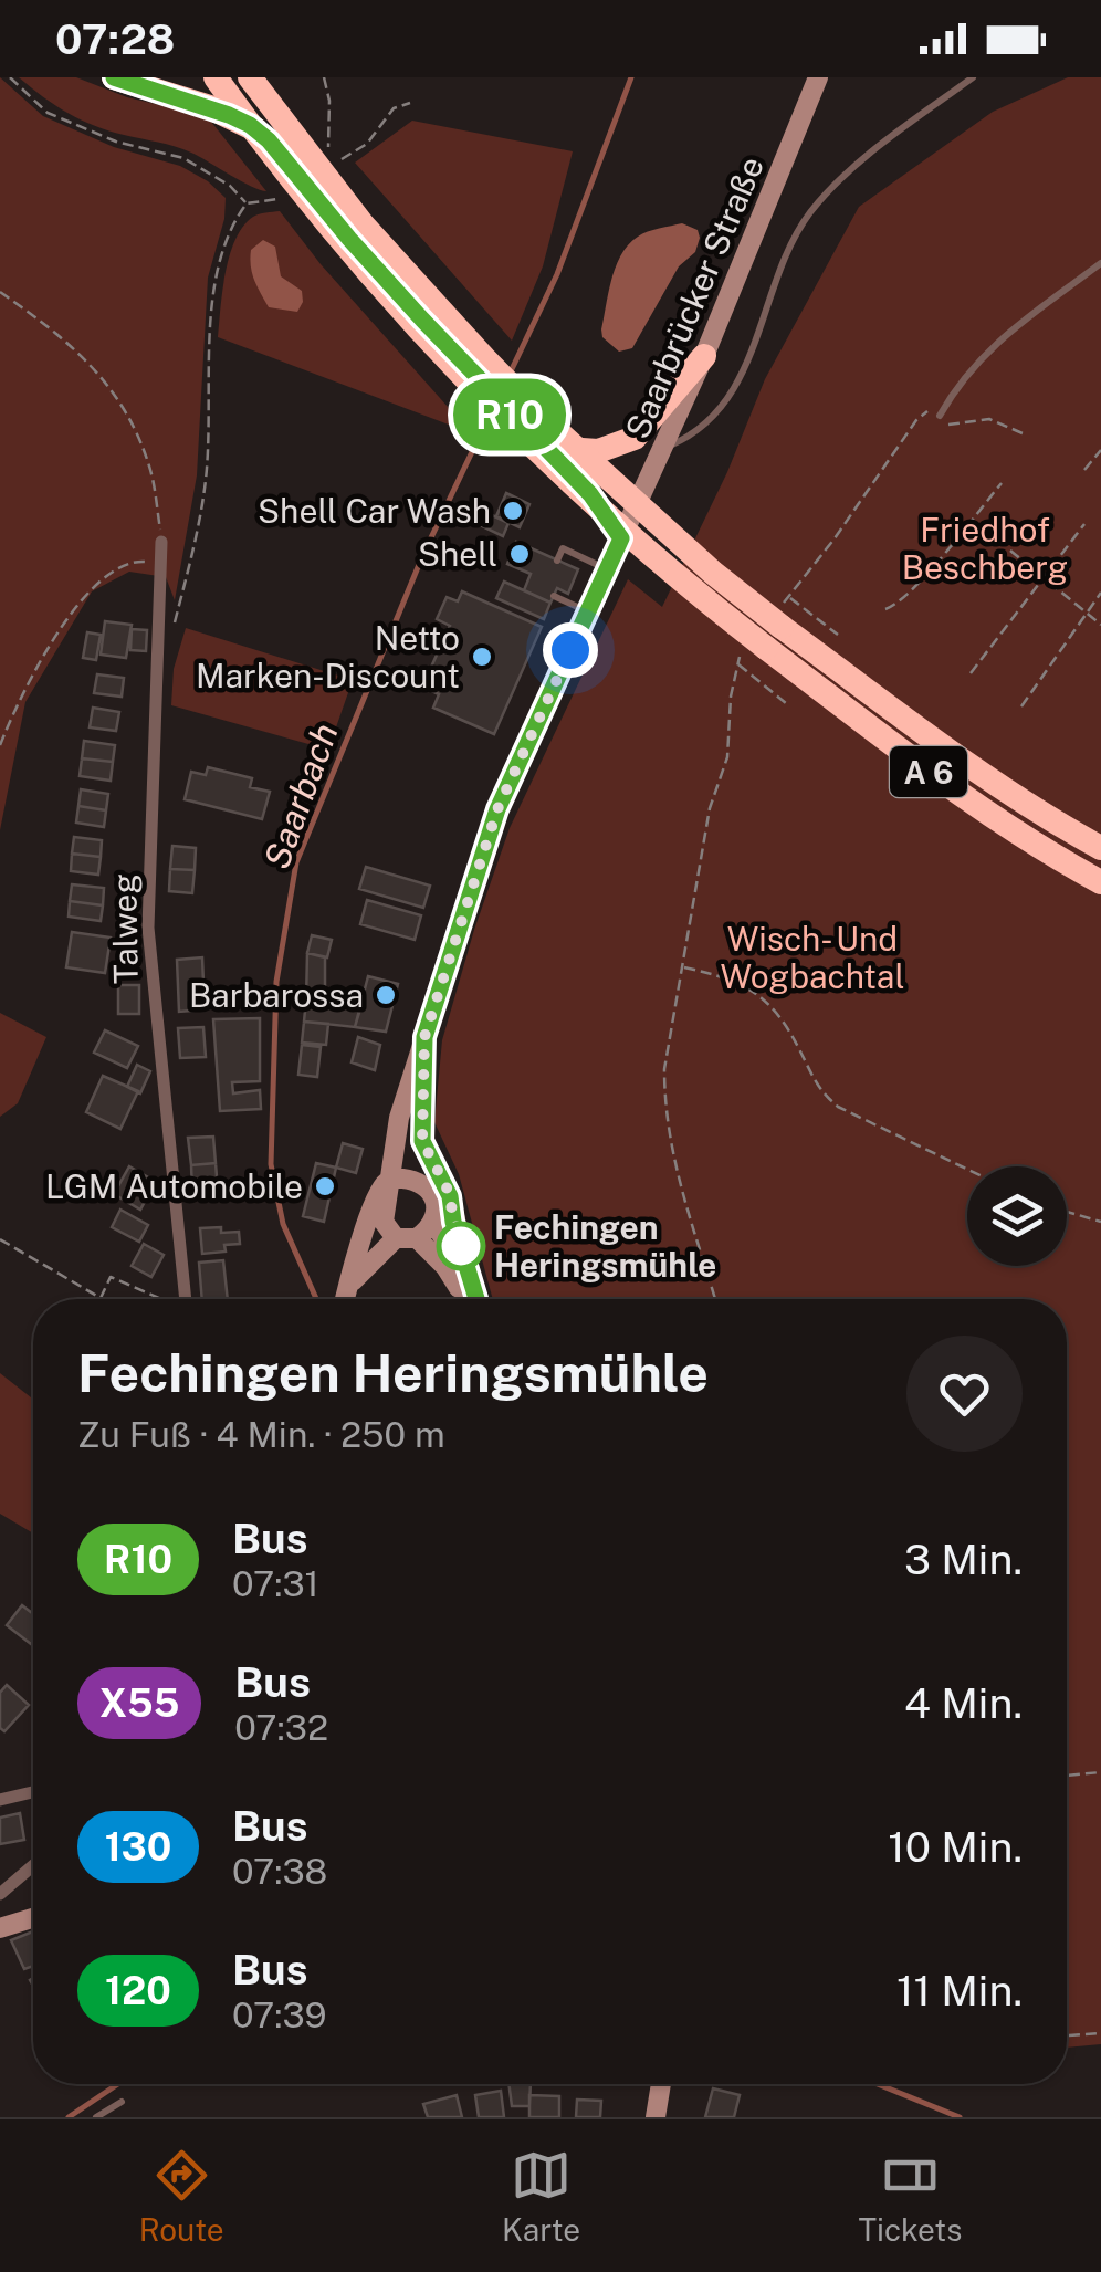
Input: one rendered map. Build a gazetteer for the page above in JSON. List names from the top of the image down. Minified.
{"streets":{"highway":["A 6"],"main road":["Saarbrücker Straße"],"street":["Talweg"]},"water":["Saarbach"],"parks":["Friedhof Beschberg","Wisch- Und Wogbachtal"],"places":["Shell Car Wash","Shell","Netto Marken-Discount","Barbarossa","LGM Automobile","Fechingen Heringsmühle"],"lines":["bus line R10"],"page":{"status":"07:28","on_map":"R10","heading":["Fechingen Heringsmühle","Zu Fuß · 4 Min. · 250 m"],"list":[{"mark":"R10","name":"Bus","note":"07:31","value":"3 Min."},{"mark":"X55","name":"Bus","note":"07:32","value":"4 Min."},{"mark":"130","name":"Bus","note":"07:38","value":"10 Min."},{"mark":"120","name":"Bus","note":"07:39","value":"11 Min."}],"tabs":["Route","Karte","Tickets"]}}
